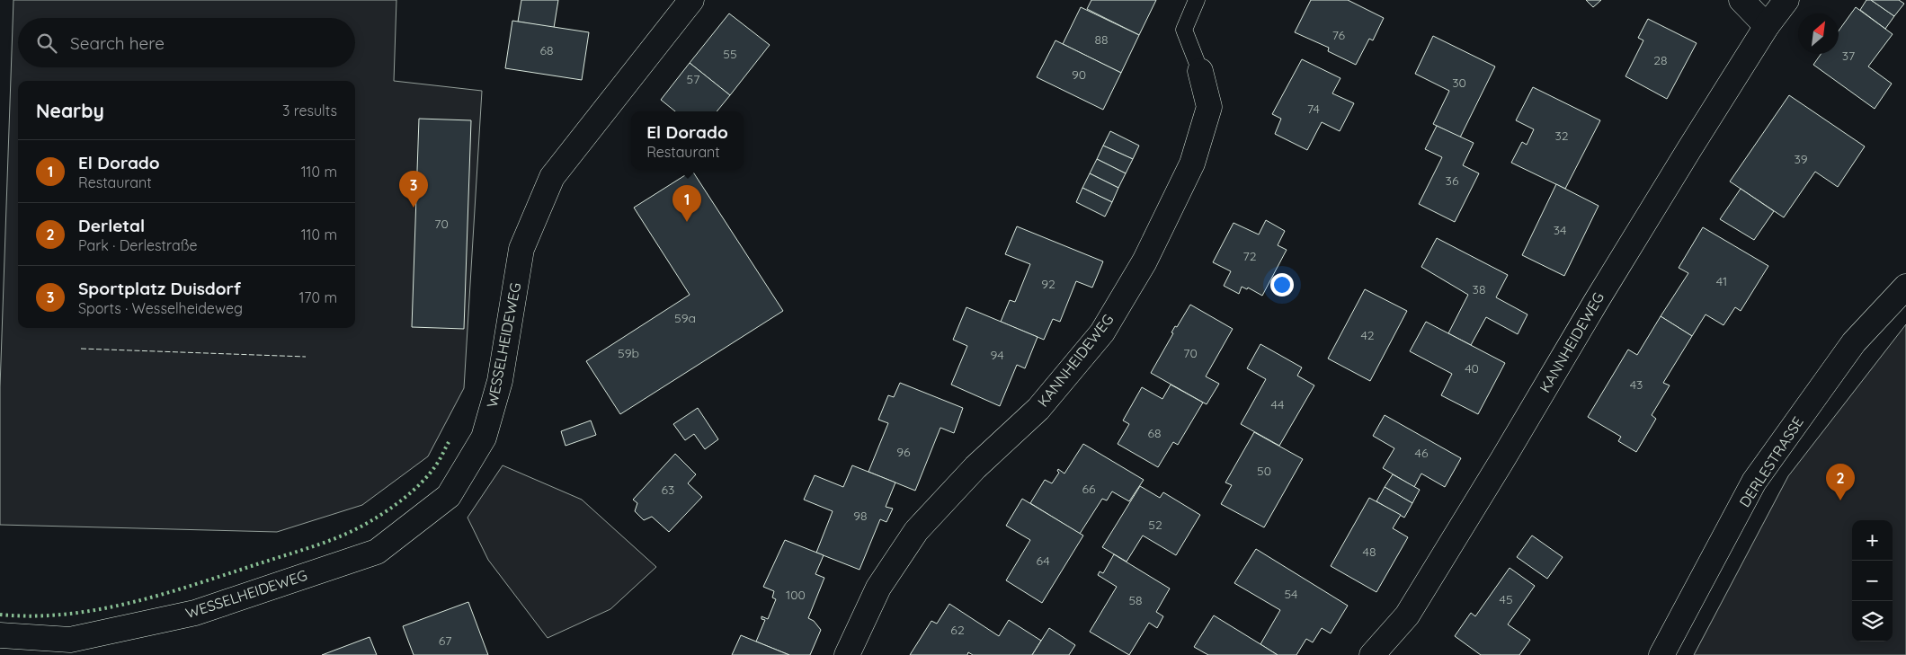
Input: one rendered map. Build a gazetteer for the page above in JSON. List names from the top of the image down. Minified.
{"streets":{"street":["KANNHEIDEWEG","WESSELHEIDEWEG","DERLESTRASSE"]},"house_numbers":["76","88","68","55","37","28","90","57","30","74","32","39","36","70","34","72","41","92","38","59a","42","59b","70","94","40","43","44","68","96","46","50","66","63","98","52","48","64","54","100","45","58","62","67"],"north":"top right","page":{"search":"Search here","heading":["Nearby","3 results"],"popup":["El Dorado","Restaurant"],"list":[{"mark":"1","name":"El Dorado","note":"Restaurant","value":"110 m"},{"mark":"2","name":"Derletal","note":"Park · Derlestraße","value":"110 m"},{"mark":"3","name":"Sportplatz Duisdorf","note":"Sports · Wesselheideweg","value":"170 m"}],"pins":["3","1","2"],"map_buttons":["+","−"]}}
